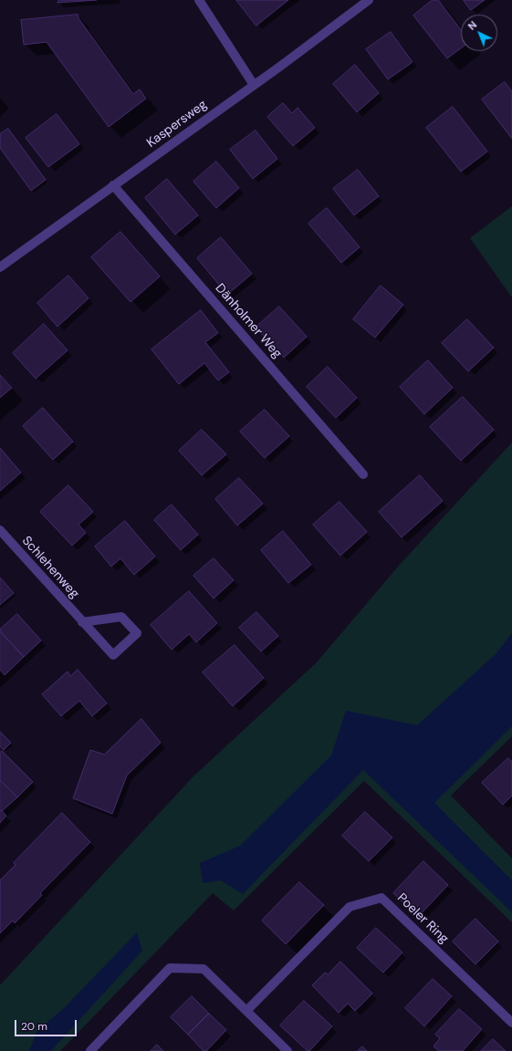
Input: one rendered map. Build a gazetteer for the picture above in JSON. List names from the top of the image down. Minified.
{"streets":{"street":["Kaspersweg","Dänholmer Weg","Schlehenweg","Poeler Ring"]},"crossings":[["Kaspersweg","Dänholmer Weg"]],"scale_bar":"20 m","north":"top left"}
